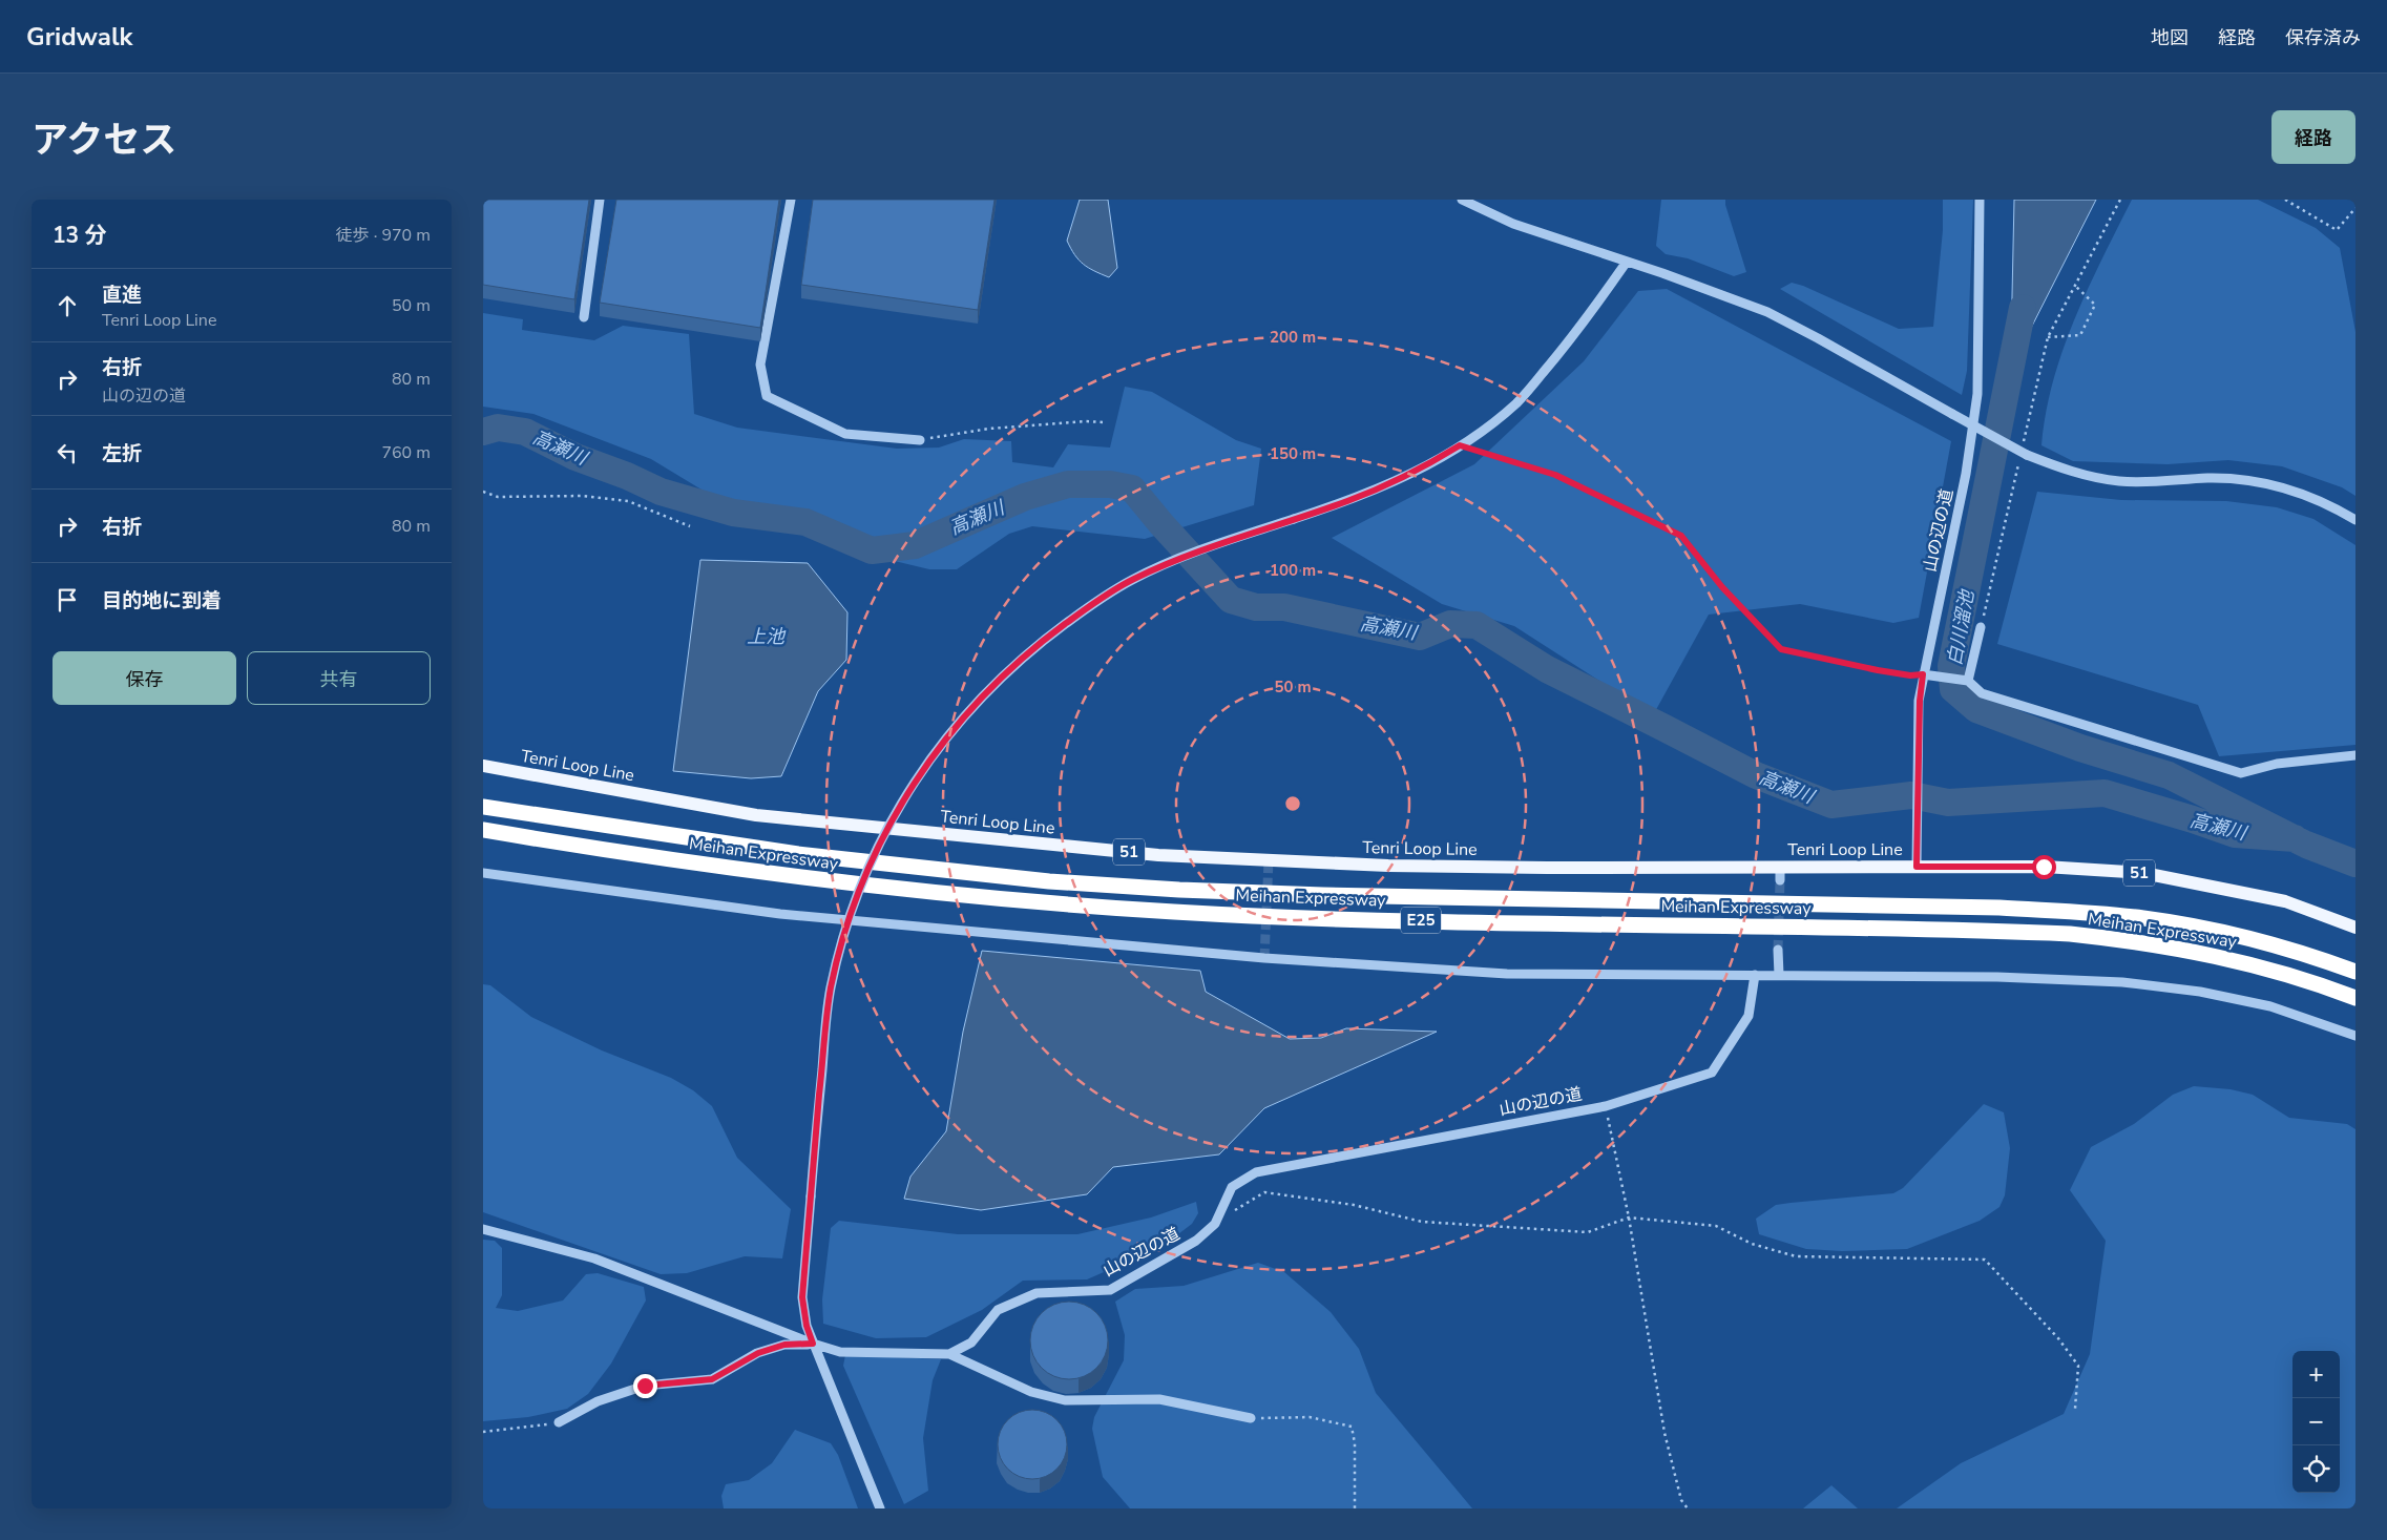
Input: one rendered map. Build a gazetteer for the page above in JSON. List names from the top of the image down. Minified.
{"streets":{"highway":["Meihan Expressway","E25"],"main road":["Tenri Loop Line","51"],"street":["山の辺の道"]},"crossings":[["山の辺の道","Tenri Loop Line"]],"water":["高瀬川","白川溜池","上池"],"page":{"header":"Gridwalk","nav":["地図","経路","保存済み"],"title":"アクセス","buttons":["経路",["保存","共有"]],"heading":["13 分","徒歩 · 970 m"],"list":[["直進","Tenri Loop Line","50 m"],["右折","山の辺の道","80 m"],["左折","760 m"],["右折","80 m"],"目的地に到着"],"map_buttons":["+","−"]},"rings":["200 m","150 m","100 m","50 m"]}
